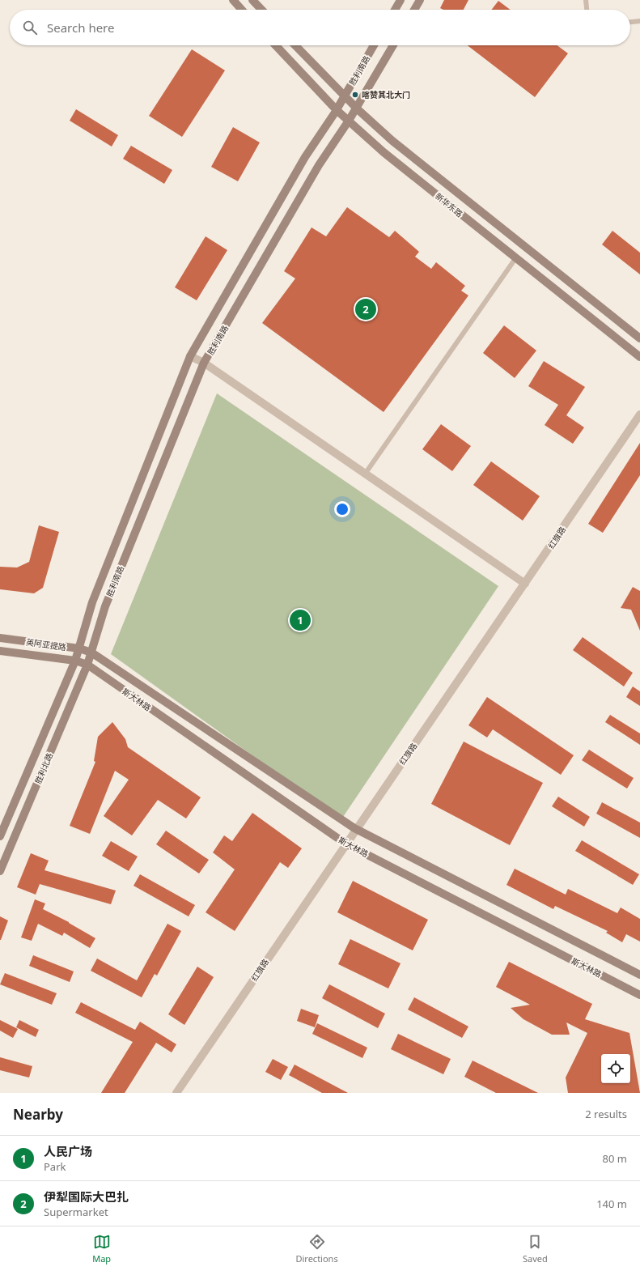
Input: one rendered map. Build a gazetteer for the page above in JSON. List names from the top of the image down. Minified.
{"streets":{"main road":["胜利南路","新华东路","英阿亚提路","斯大林路","胜利北路"],"street":["红旗路"]},"crossings":[["胜利南路","新华东路"],["胜利南路","英阿亚提路"],["胜利南路","斯大林路"],["胜利南路","胜利北路"],["红旗路","斯大林路"],["英阿亚提路","斯大林路"],["英阿亚提路","胜利北路"],["斯大林路","胜利北路"]],"places":["喀赞其北大门"],"page":{"search":"Search here","pins":["2","1"],"heading":["Nearby","2 results"],"list":[{"mark":"1","name":"人民广场","note":"Park","value":"80 m"},{"mark":"2","name":"伊犁国际大巴扎","note":"Supermarket","value":"140 m"}],"nav":["Map","Directions","Saved"]}}
